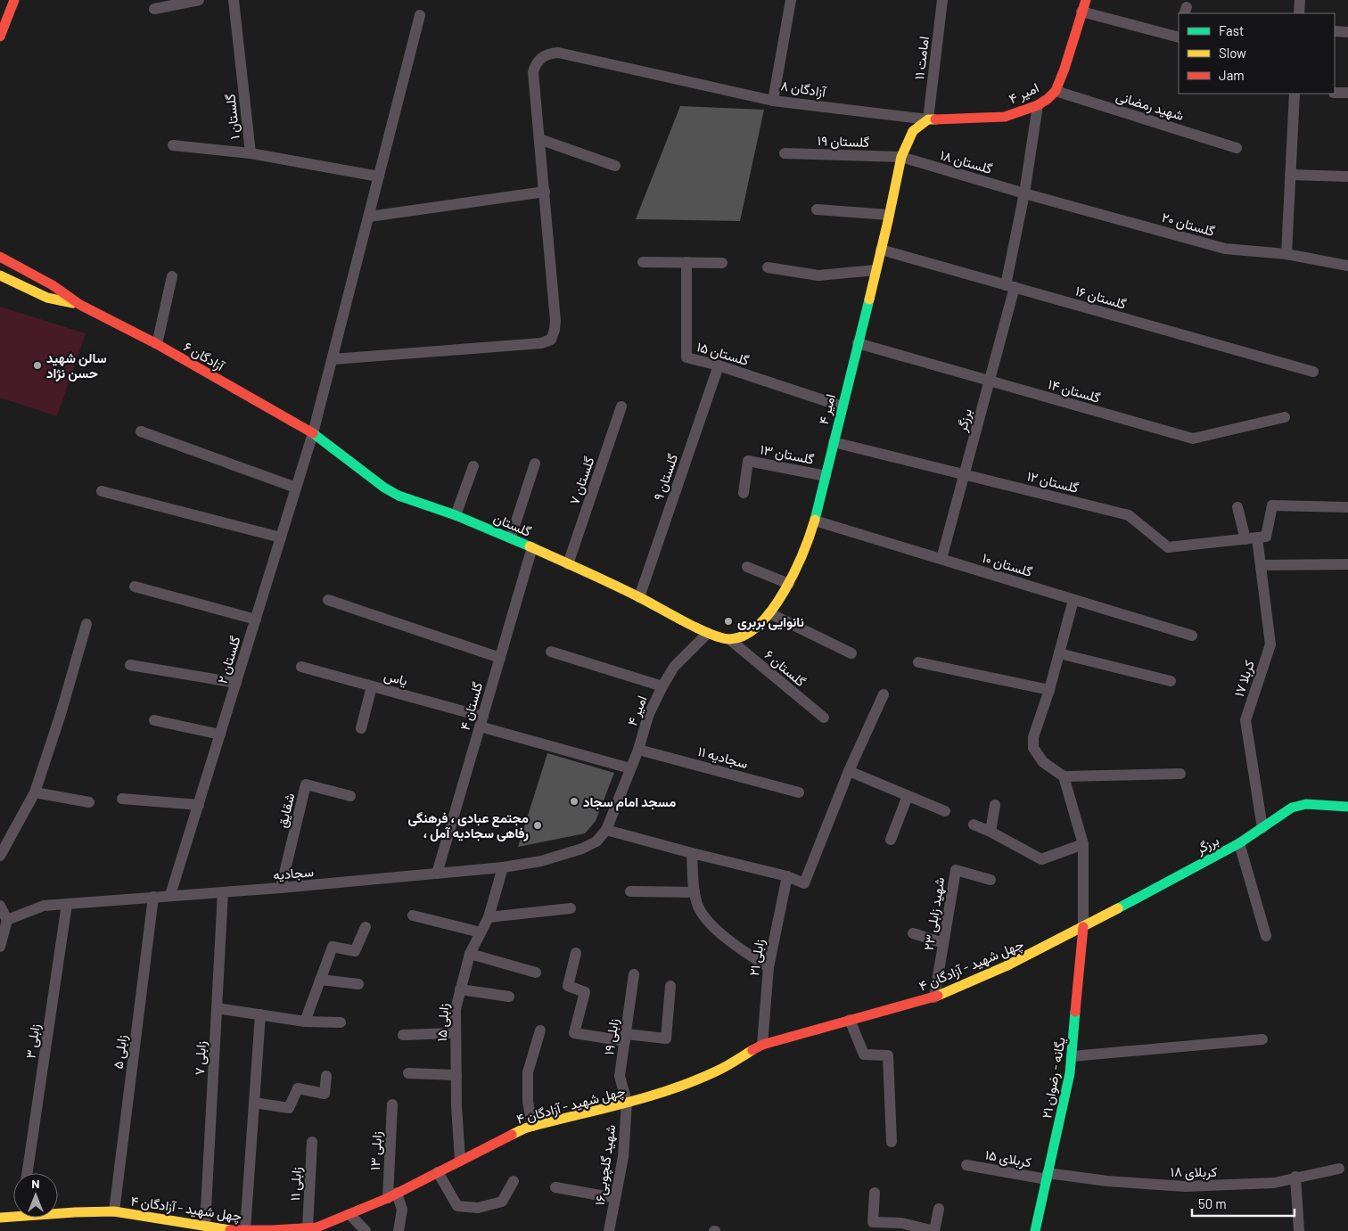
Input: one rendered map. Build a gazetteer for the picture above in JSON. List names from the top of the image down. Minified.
{"streets":{"street":["امامت ۱۱","آزادگان ۸","امیر ۴","شهید رمضانی","گلستان ۱","گلستان ۱۹","گلستان ۱۸","گلستان ۲۰","گلستان ۱۶","گلستان ۱۵","آزادگان ۶","گلستان ۱۴","برزگر","گلستان ۱۳","گلستان ۹","گلستان ۷","گلستان ۱۲","گلستان","گلستان ۱۰","گلستان ۲","گلستان ۶","یاس","کربلا ۱۷","گلستان ۴","سجادیه ۱۱","شقایق","سجادیه","شهید زابلی ۲۳","زابلی ۲۱","چهل شهید - آزادگان ۴","زابلی ۱۵","زابلی ۱۹","زابلی ۳","زابلی ۵","زابلی ۷","یگانه - رضوان ۲۱","زابلی ۱۳","کربلای ۱۵","شهید گلچوبی۱۶","کربلای ۱۸","زابلی ۱۱"]},"crossings":[["امامت ۱۱","آزادگان ۸"],["امامت ۱۱","امیر ۴"],["آزادگان ۸","امیر ۴"],["امیر ۴","شهید رمضانی"],["امیر ۴","گلستان ۱۹"],["امیر ۴","گلستان ۱۸"],["امیر ۴","گلستان ۱۶"],["امیر ۴","گلستان ۱۵"],["امیر ۴","گلستان ۱۴"],["امیر ۴","برزگر"],["امیر ۴","گلستان ۱۳"],["امیر ۴","گلستان ۱۲"],["امیر ۴","گلستان"],["امیر ۴","گلستان ۱۰"],["امیر ۴","گلستان ۶"],["امیر ۴","یاس"],["امیر ۴","سجادیه ۱۱"],["امیر ۴","سجادیه"],["گلستان ۱۹","گلستان ۱۸"],["گلستان ۱۸","گلستان ۲۰"],["گلستان ۱۸","برزگر"],["گلستان ۲۰","برزگر"],["گلستان ۱۶","برزگر"],["گلستان ۱۵","گلستان ۹"],["آزادگان ۶","گلستان"],["آزادگان ۶","گلستان ۲"],["گلستان ۱۴","برزگر"],["برزگر","گلستان ۱۲"],["برزگر","گلستان ۱۰"],["برزگر","کربلا ۱۷"],["برزگر","چهل شهید - آزادگان ۴"],["برزگر","یگانه - رضوان ۲۱"],["گلستان ۹","گلستان"],["گلستان ۷","گلستان"],["گلستان ۱۲","کربلا ۱۷"],["گلستان","گلستان ۲"],["گلستان","گلستان ۴"],["گلستان ۲","سجادیه"],["یاس","گلستان ۴"],["گلستان ۴","سجادیه"],["شقایق","سجادیه"],["سجادیه","زابلی ۱۵"],["سجادیه","زابلی ۳"],["سجادیه","زابلی ۵"],["سجادیه","زابلی ۷"],["شهید زابلی ۲۳","چهل شهید - آزادگان ۴"],["زابلی ۲۱","چهل شهید - آزادگان ۴"],["چهل شهید - آزادگان ۴","زابلی ۱۵"],["چهل شهید - آزادگان ۴","زابلی ۱۹"],["چهل شهید - آزادگان ۴","زابلی ۵"],["چهل شهید - آزادگان ۴","زابلی ۷"],["چهل شهید - آزادگان ۴","یگانه - رضوان ۲۱"],["چهل شهید - آزادگان ۴","زابلی ۱۳"],["چهل شهید - آزادگان ۴","شهید گلچوبی۱۶"],["چهل شهید - آزادگان ۴","زابلی ۱۱"],["زابلی ۱۹","شهید گلچوبی۱۶"],["یگانه - رضوان ۲۱","کربلای ۱۵"],["یگانه - رضوان ۲۱","کربلای ۱۸"],["کربلای ۱۵","کربلای ۱۸"]],"places":["سالن شهید حسن نژاد","نانوایی بربری","مسجد امام سجاد","مجتمع عبادی ، فرهنگی ، رفاهی سجادیه آمل"],"legend":["Fast","Slow","Jam"],"scale_bar":"50 m","north":"top"}
